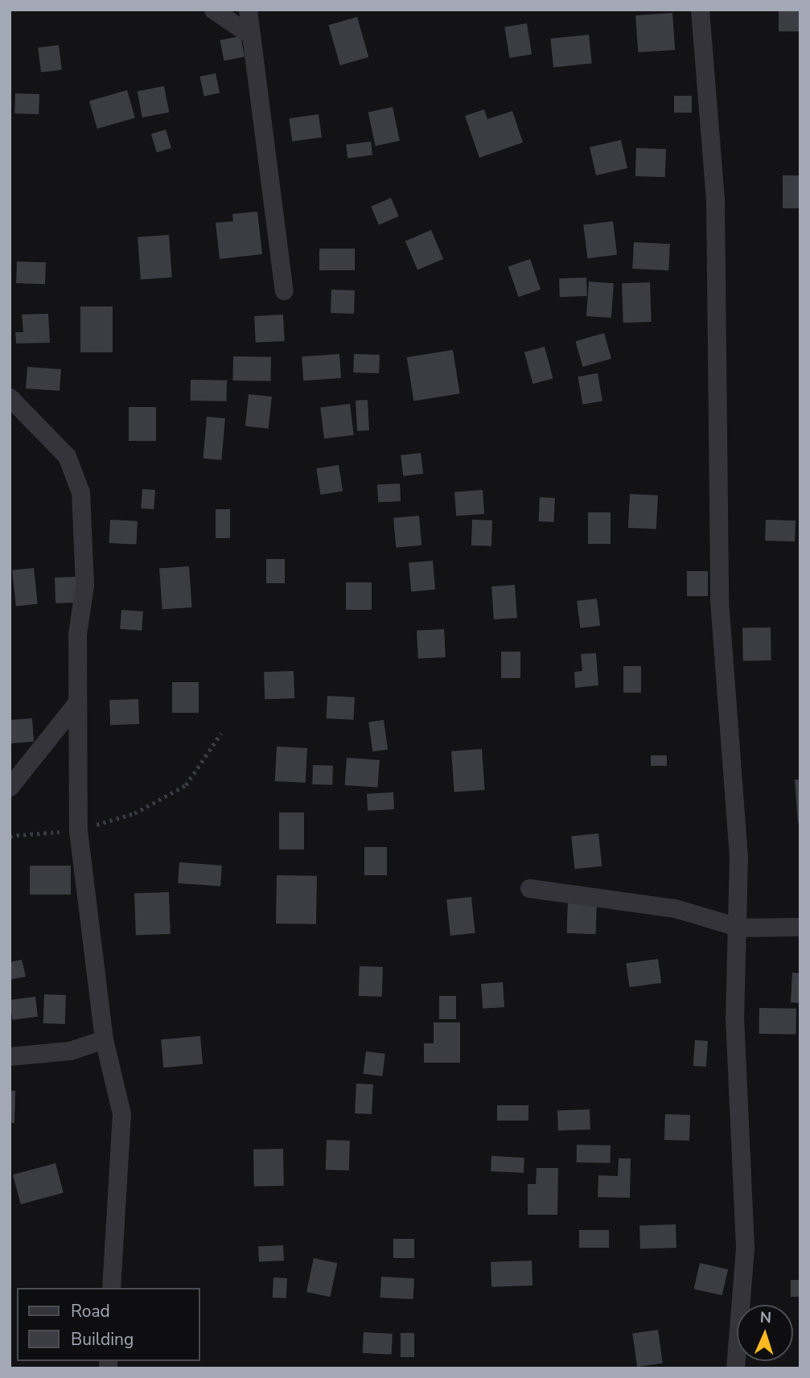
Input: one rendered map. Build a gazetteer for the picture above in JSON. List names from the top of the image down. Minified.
{"legend":["Road","Building"],"north":"top"}
